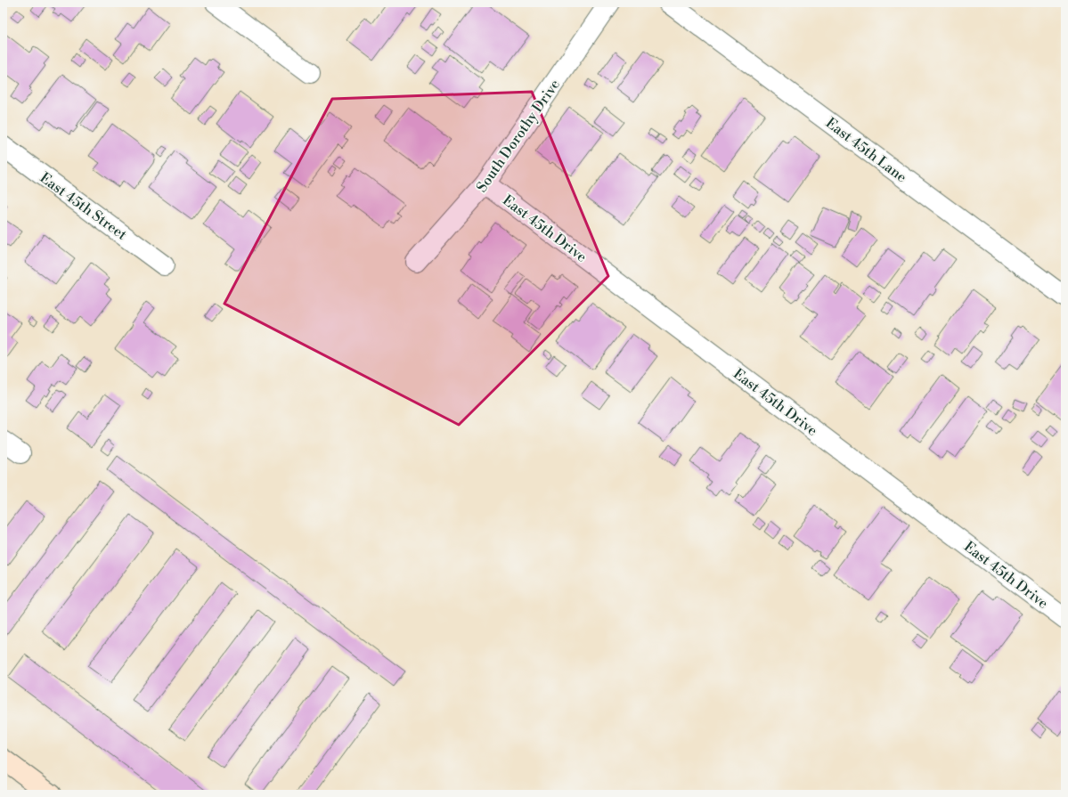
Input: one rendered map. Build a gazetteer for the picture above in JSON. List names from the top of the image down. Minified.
{"streets":{"street":["South Dorothy Drive","East 45th Lane","East 45th Street","East 45th Drive"]},"crossings":[["South Dorothy Drive","East 45th Drive"]]}
